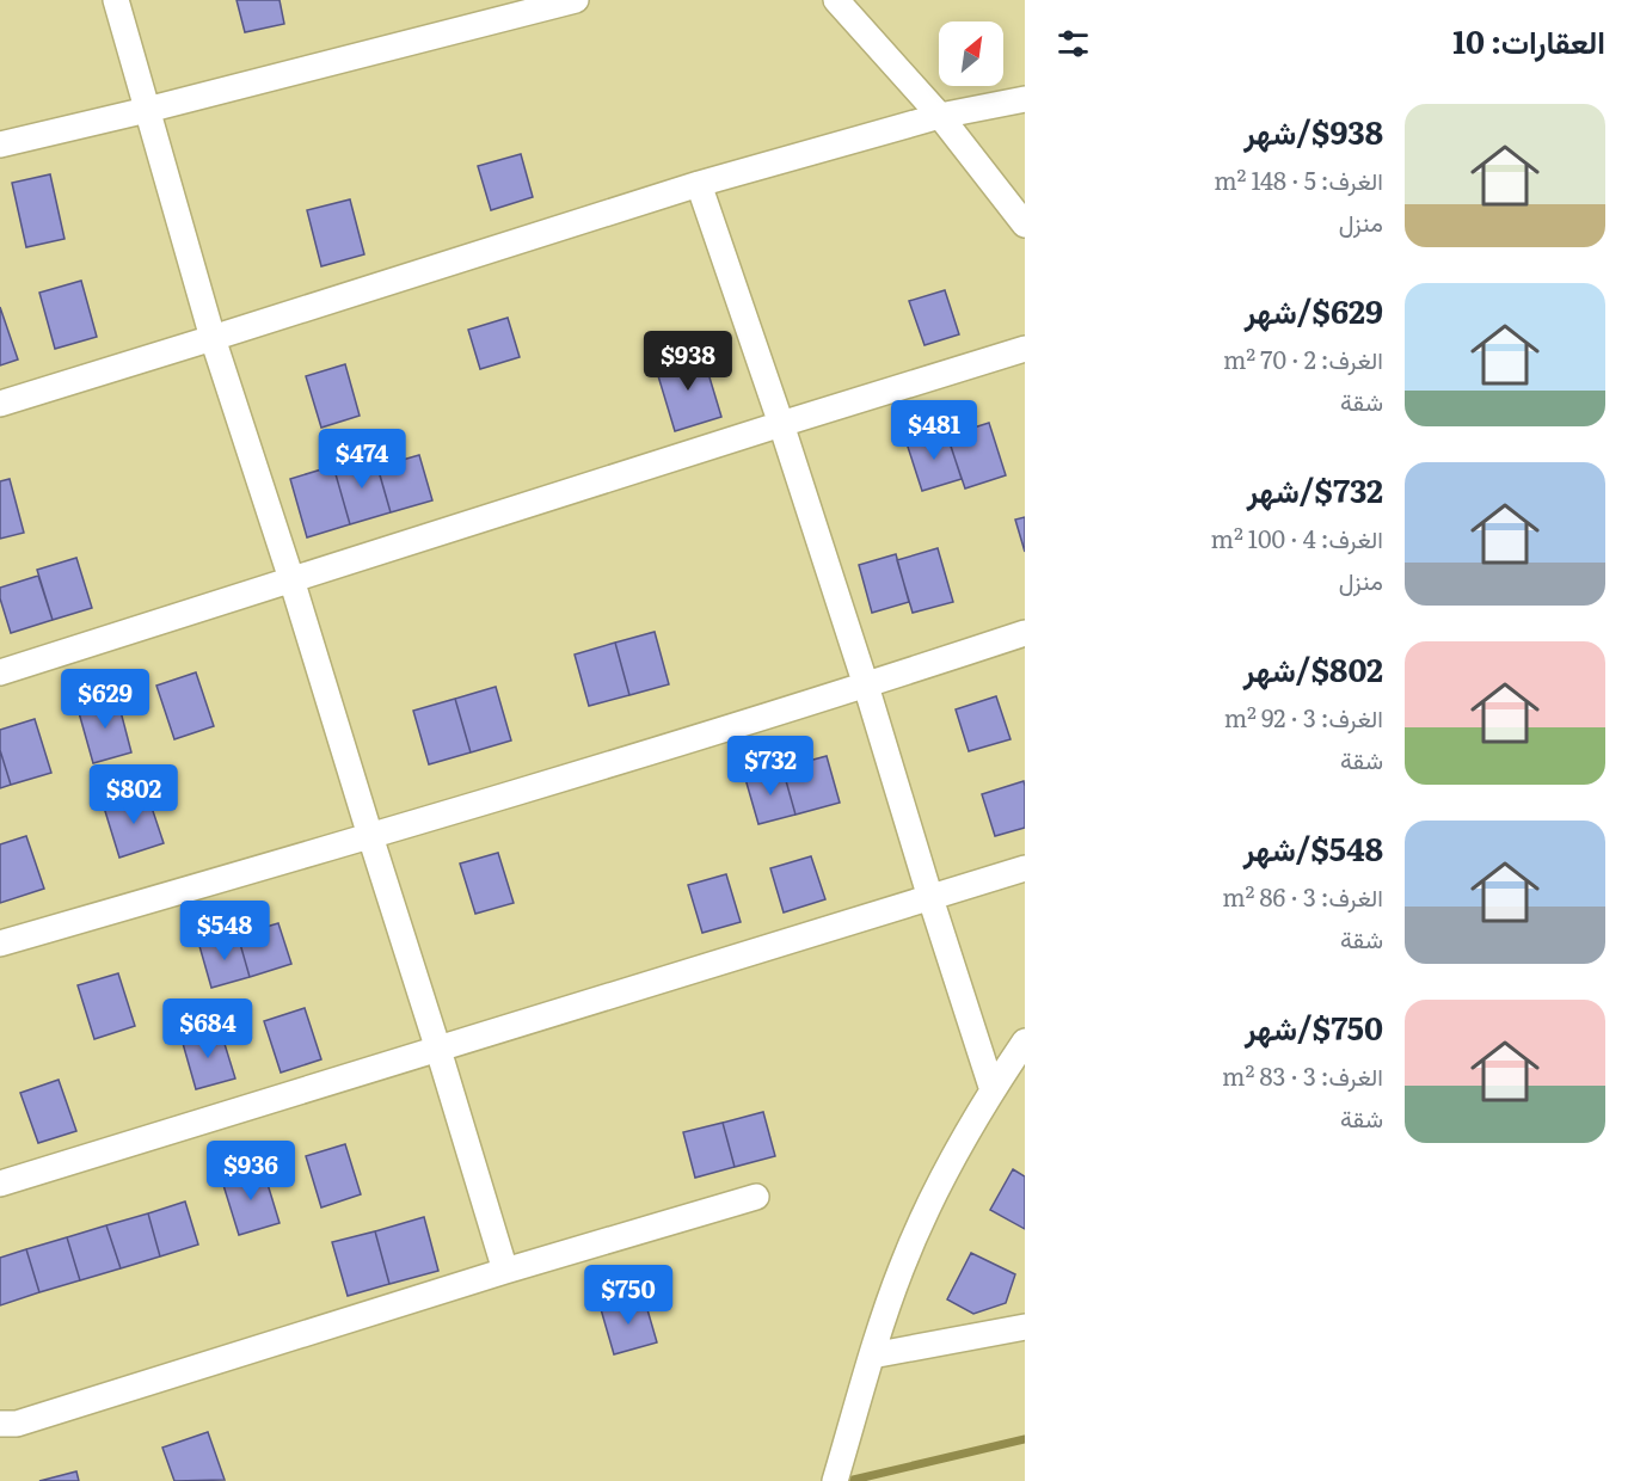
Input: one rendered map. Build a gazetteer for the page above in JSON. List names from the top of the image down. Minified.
{"north":"top right","page":{"heading":"العقارات: 10","list":[{"name":"$938/شهر","note":"الغرف: 5 · 148 m² · منزل"},{"name":"$629/شهر","note":"الغرف: 2 · 70 m² · شقة"},{"name":"$732/شهر","note":"الغرف: 4 · 100 m² · منزل"},{"name":"$802/شهر","note":"الغرف: 3 · 92 m² · شقة"},{"name":"$548/شهر","note":"الغرف: 3 · 86 m² · شقة"},{"name":"$750/شهر","note":"الغرف: 3 · 83 m² · شقة"}],"price":["$938","$481","$474","$629","$732","$802","$548","$684","$936","$750"]}}
